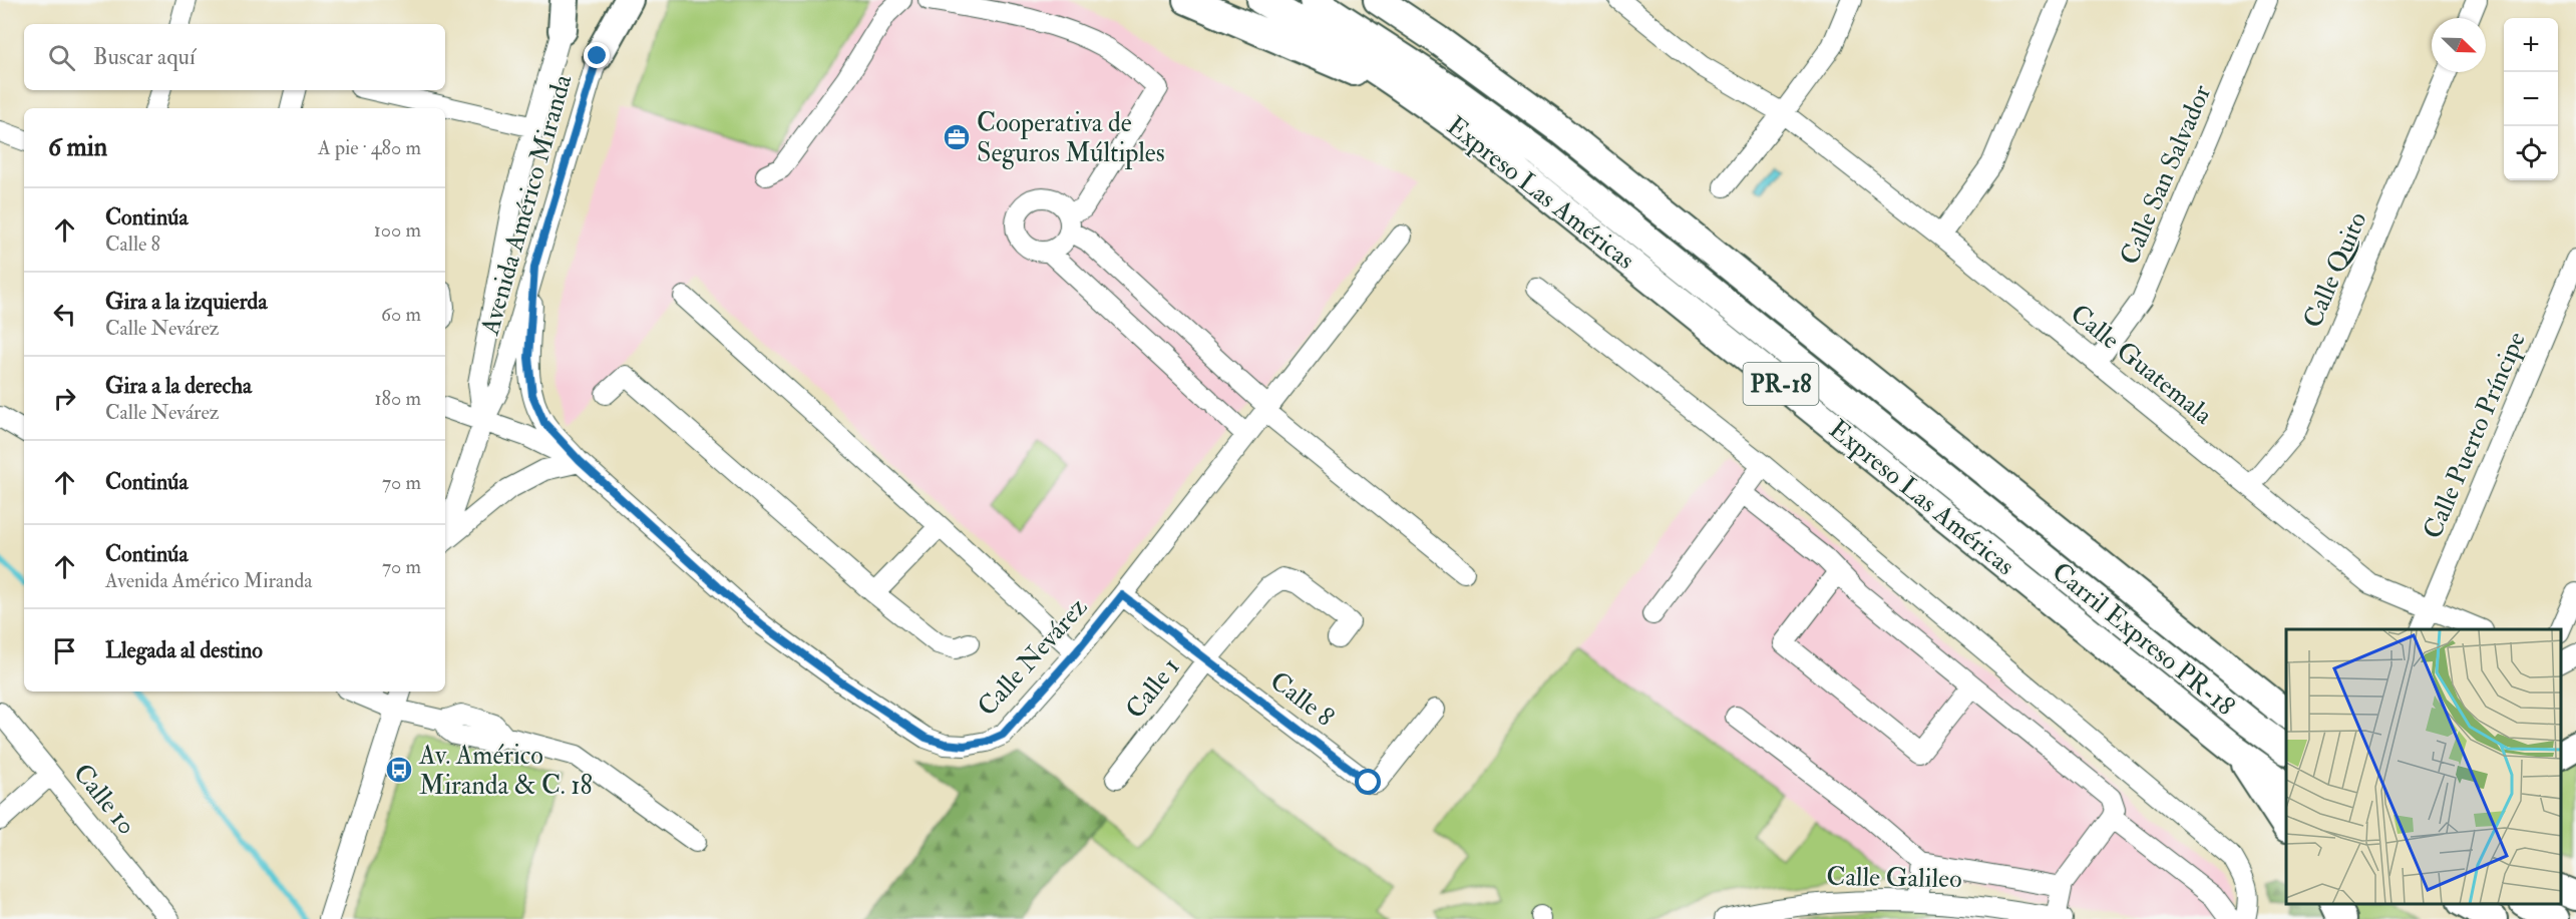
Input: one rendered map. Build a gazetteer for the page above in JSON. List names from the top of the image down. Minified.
{"streets":{"highway":["Expreso Las Américas","PR-18","Carril Expreso PR-18"],"street":["Calle San Salvador","Avenida Américo Miranda","Calle Quito","Calle Guatemala","Calle Puerto Príncipe","Calle Nevárez","Calle 1","Calle 8","Calle 10","Calle Galileo"]},"crossings":[["Calle San Salvador","Calle Guatemala"],["Avenida Américo Miranda","Calle Nevárez"],["Calle Quito","Calle Guatemala"],["Calle Guatemala","Calle Puerto Príncipe"],["Calle Nevárez","Calle 8"],["Calle 1","Calle 8"]],"places":{"office":["Cooperativa de Seguros Múltiples"],"bus stop":["Av. Américo Miranda & C. 18"]},"north":"bottom right","page":{"map_buttons":["+","−"],"search":"Buscar aquí","heading":["6 min","A pie · 480 m"],"list":[["Continúa","Calle 8","100 m"],["Gira a la izquierda","Calle Nevárez","60 m"],["Gira a la derecha","Calle Nevárez","180 m"],["Continúa","70 m"],["Continúa","Avenida Américo Miranda","70 m"],"Llegada al destino"]}}
